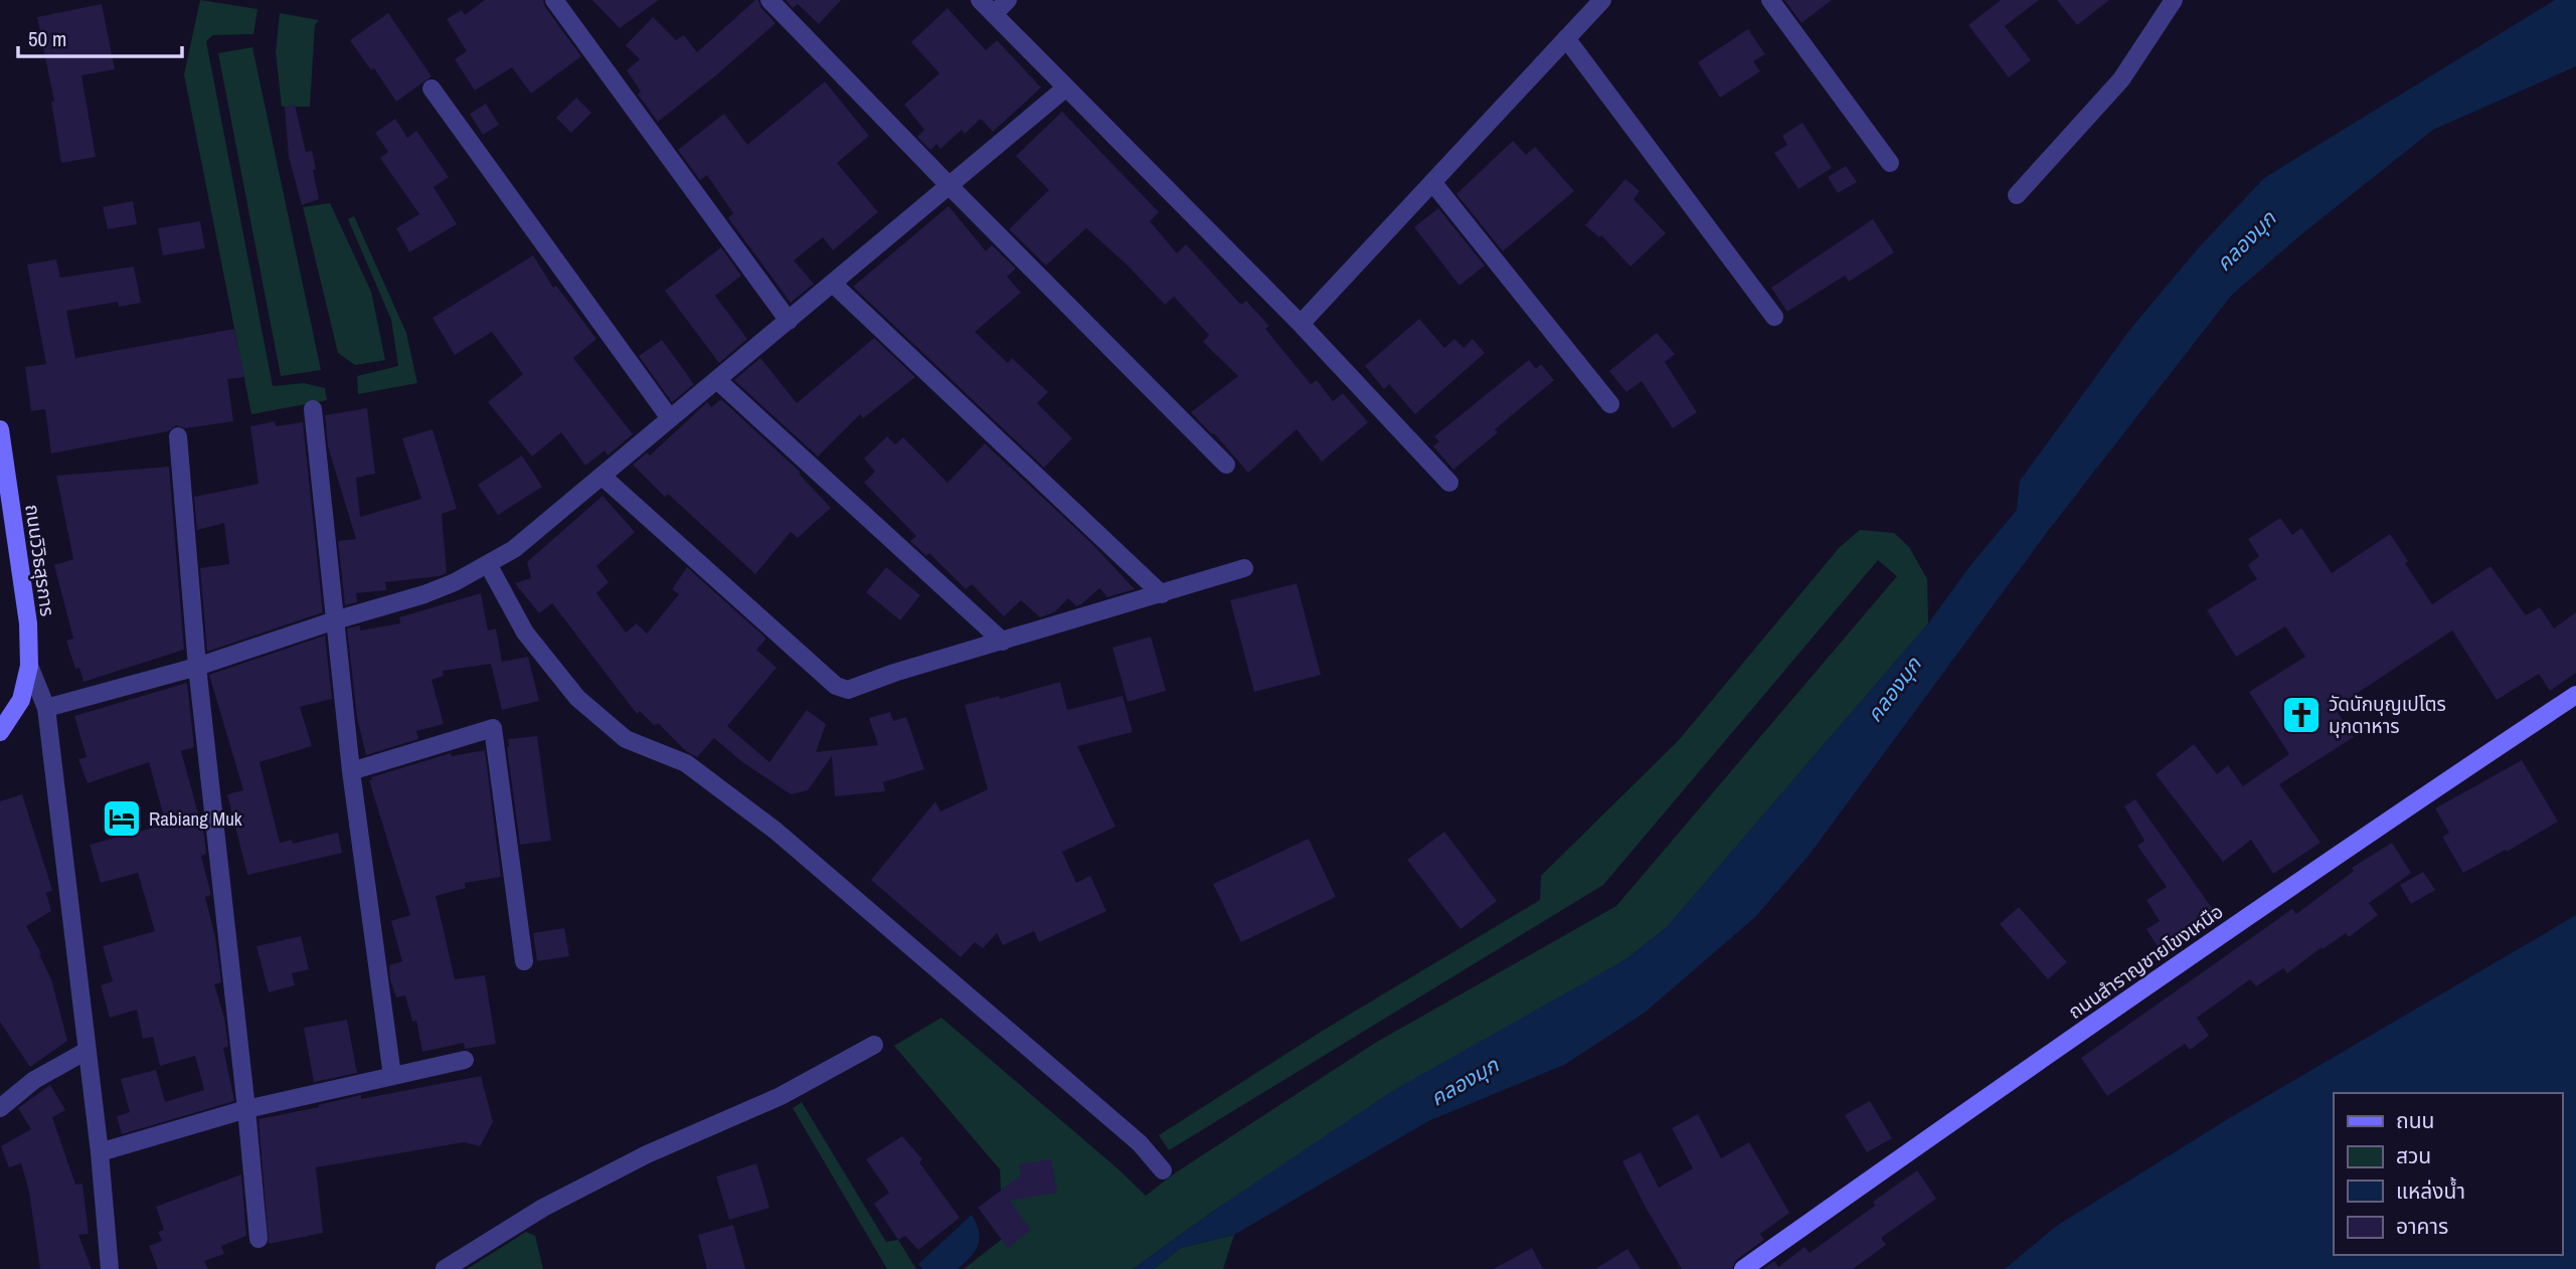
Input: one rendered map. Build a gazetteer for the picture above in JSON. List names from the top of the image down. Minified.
{"streets":{"street":["ถนนวิวิธสุรการ","ถนนสำราญชายโขงเหนือ"]},"water":["คลองมุก"],"places":{"church":["วัดนักบุญเปโตร มุกดาหาร"],"hotel":["Rabiang Muk"]},"legend":["ถนน","สวน","แหล่งน้ำ","อาคาร"],"scale_bar":"50 m"}
